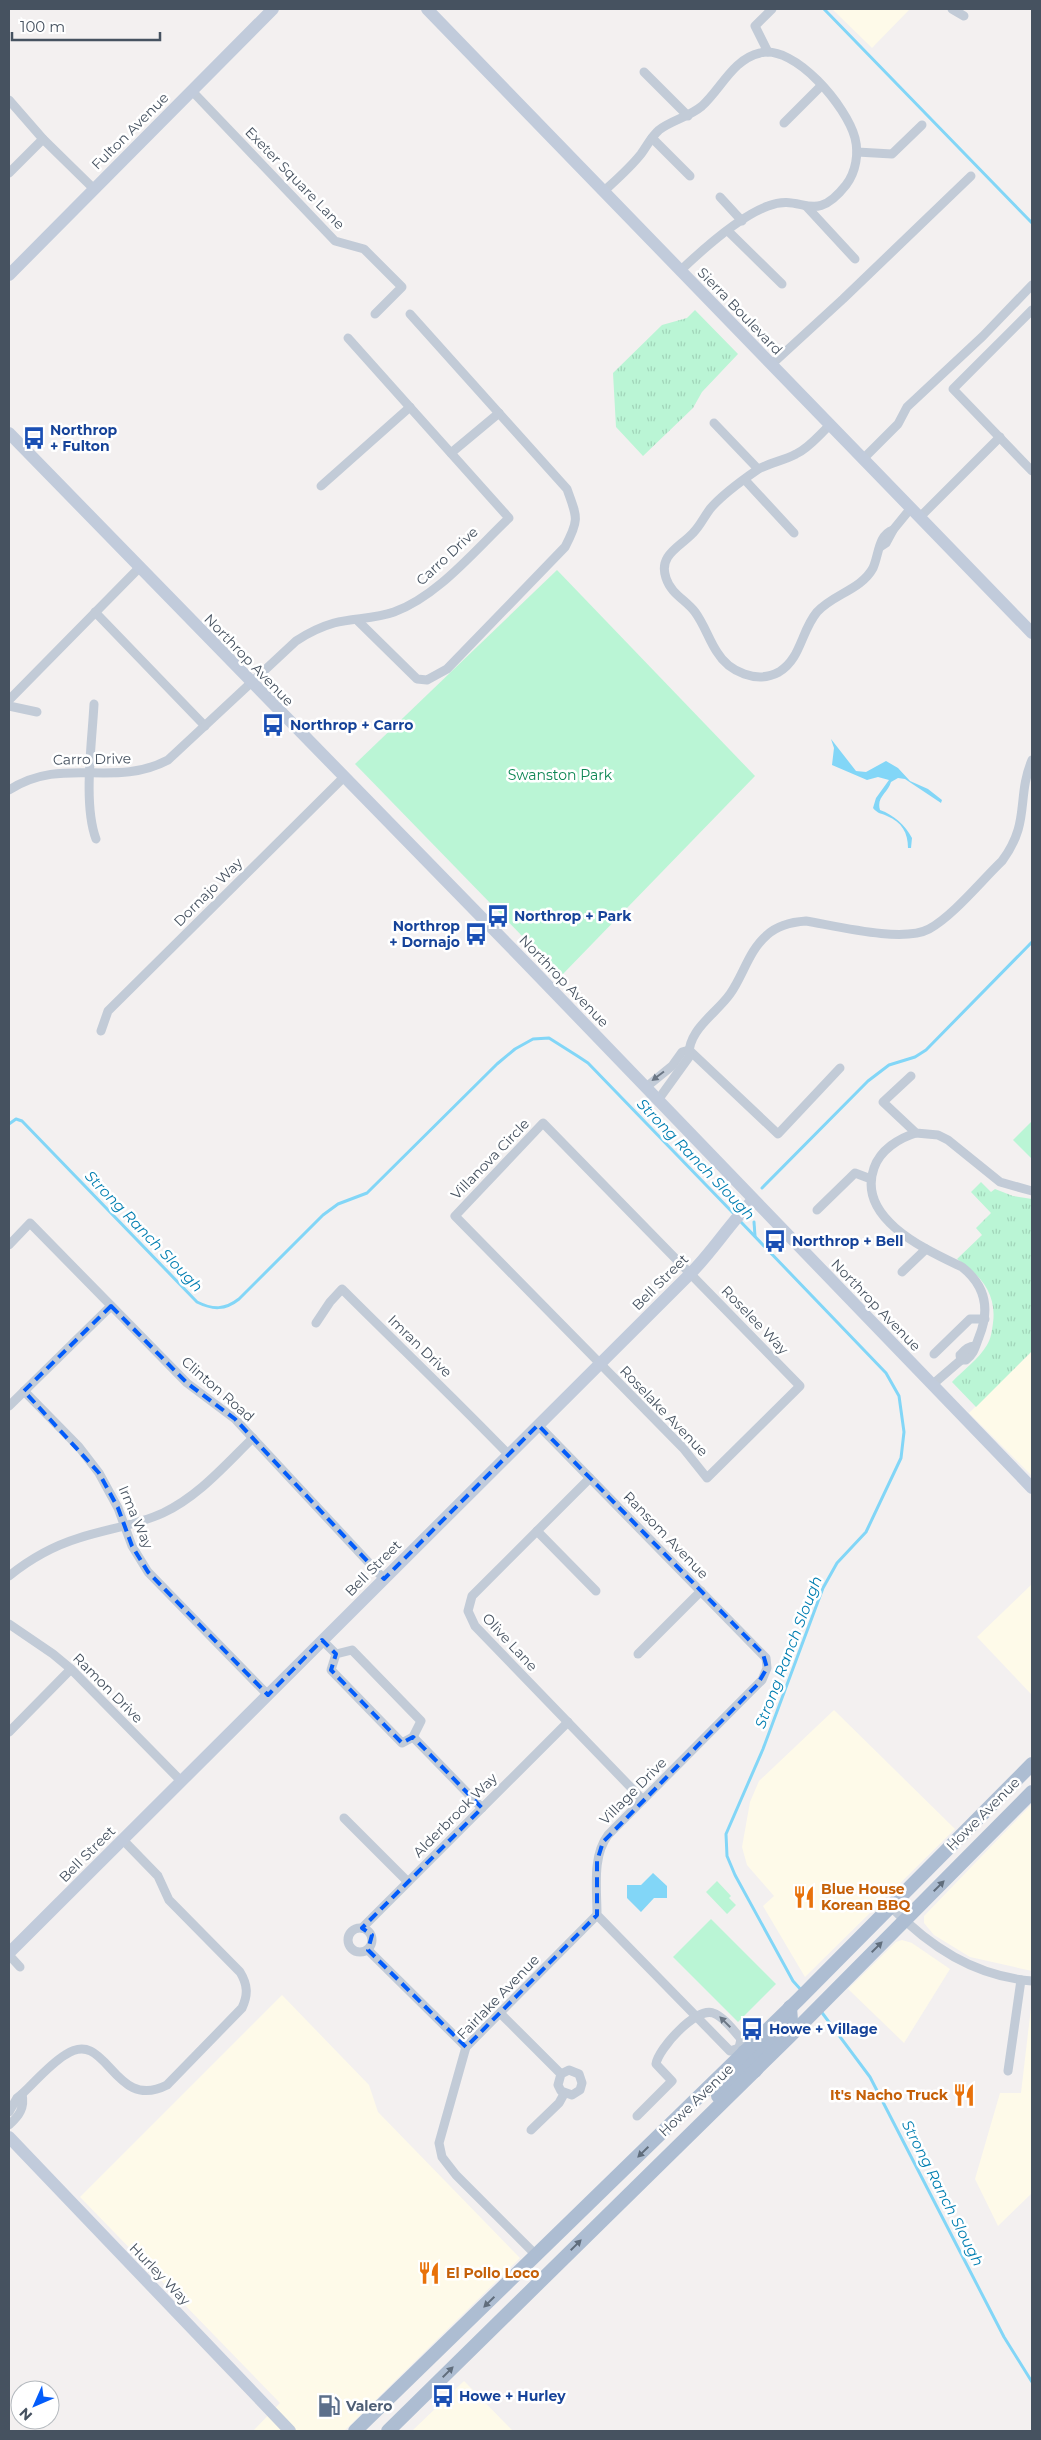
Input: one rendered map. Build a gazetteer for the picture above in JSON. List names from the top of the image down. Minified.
{"streets":{"main road":["Howe Avenue"],"street":["Fulton Avenue","Exeter Square Lane","Sierra Boulevard","Carro Drive","Northrop Avenue","Dornajo Way","Villanova Circle","Bell Street","Roselee Way","Imran Drive","Clinton Road","Roselake Avenue","Irma Way","Ransom Avenue","Olive Lane","Ramon Drive","Village Drive","Alderbrook Way","Fairlake Avenue","Hurley Way"]},"crossings":[["Fulton Avenue","Exeter Square Lane"],["Carro Drive","Northrop Avenue"],["Northrop Avenue","Dornajo Way"],["Northrop Avenue","Bell Street"],["Villanova Circle","Bell Street"],["Villanova Circle","Roselee Way"],["Villanova Circle","Roselake Avenue"],["Bell Street","Roselee Way"],["Bell Street","Imran Drive"],["Bell Street","Clinton Road"],["Bell Street","Roselake Avenue"],["Bell Street","Irma Way"],["Bell Street","Ransom Avenue"],["Bell Street","Ramon Drive"],["Roselee Way","Roselake Avenue"],["Ransom Avenue","Olive Lane"],["Ransom Avenue","Village Drive"],["Olive Lane","Village Drive"],["Olive Lane","Alderbrook Way"],["Village Drive","Fairlake Avenue"],["Howe Avenue","Fairlake Avenue"],["Alderbrook Way","Fairlake Avenue"]],"water":["Strong Ranch Slough"],"parks":["Swanston Park"],"places":{"bus stop":["Northrop + Fulton","Northrop + Carro","Northrop + Park","Northrop + Dornajo","Northrop + Bell","Howe + Village","Howe + Hurley"],"restaurant":["Blue House Korean BBQ","It's Nacho Truck","El Pollo Loco"],"fuel station":["Valero"]},"scale_bar":"100 m","north":"bottom left"}
